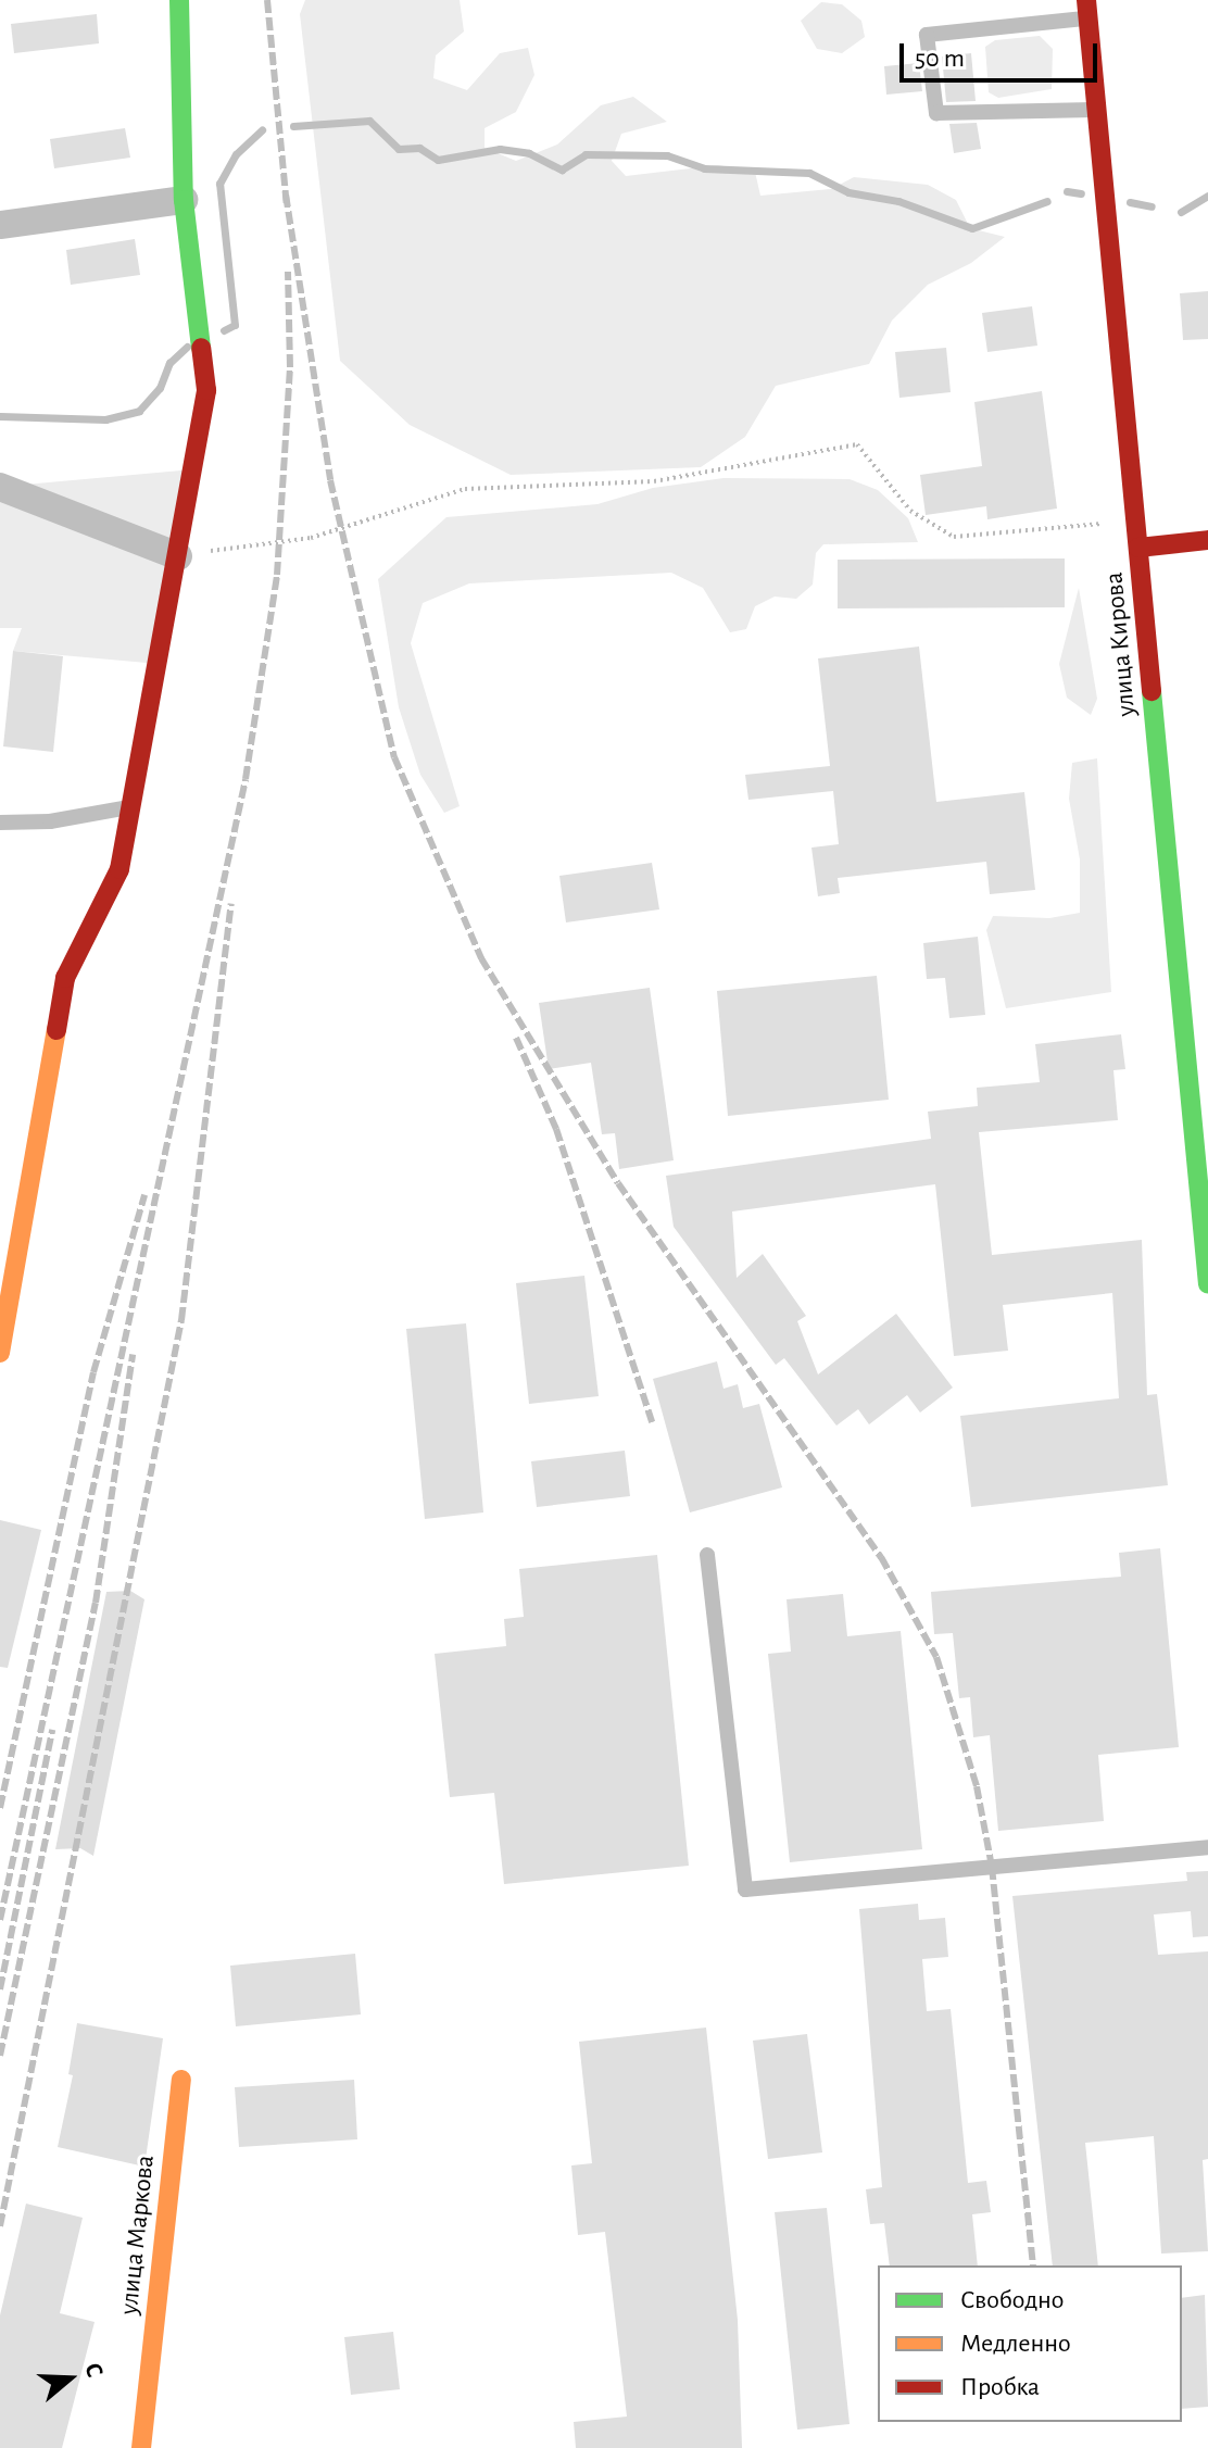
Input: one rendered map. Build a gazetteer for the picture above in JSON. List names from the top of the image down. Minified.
{"streets":{"street":["улица Кирова","улица Маркова"]},"legend":["Свободно","Медленно","Пробка"],"scale_bar":"50 m","north":"right"}
